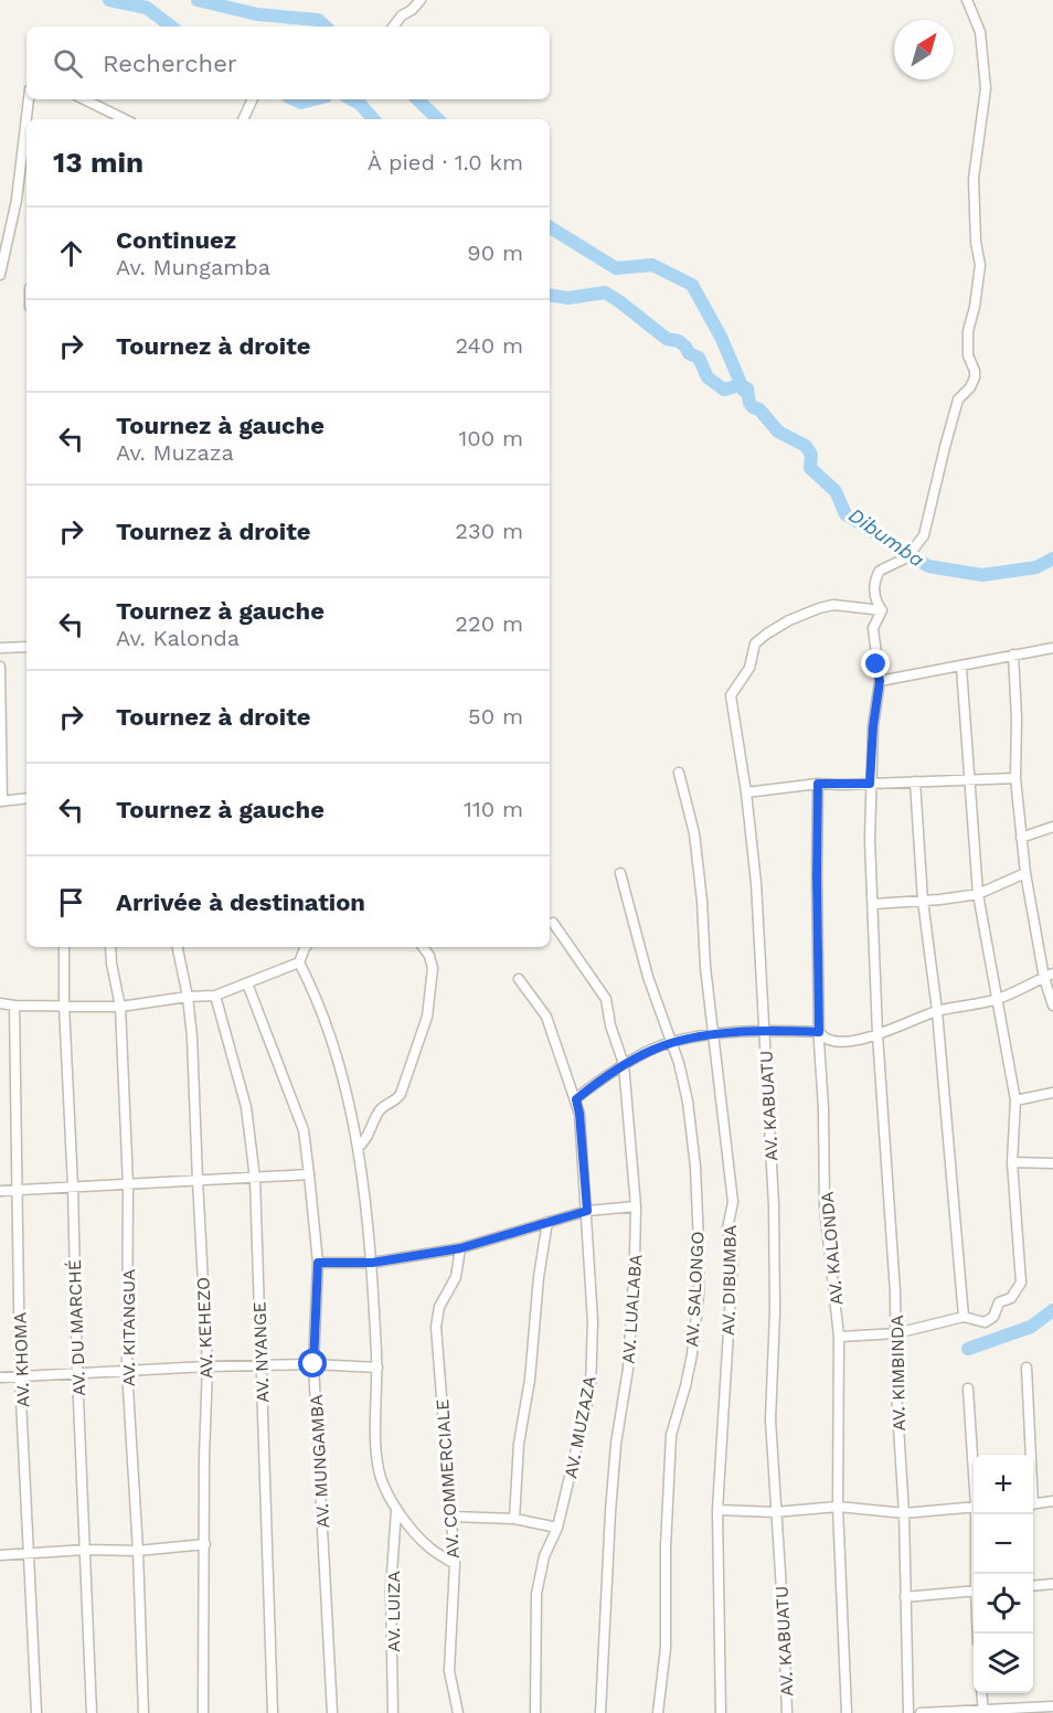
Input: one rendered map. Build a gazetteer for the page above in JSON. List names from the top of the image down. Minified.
{"streets":{"street":["AV. KABUATU","AV. KALONDA","AV. DIBUMBA","AV. SALONGO","AV. LUALABA","AV. DU MARCHÉ","AV. KITANGUA","AV. KEHEZO","AV. NYANGE","AV. KHOMA","AV. KIMBINDA","AV. MUZAZA","AV. MUNGAMBA","AV. COMMERCIALE","AV. LUIZA"]},"crossings":[["AV. KABUATU","AV. KIMBINDA"]],"water":["Dibumba"],"north":"top right","page":{"search":"Rechercher","heading":["13 min","À pied · 1.0 km"],"list":[["Continuez","Av. Mungamba","90 m"],["Tournez à droite","240 m"],["Tournez à gauche","Av. Muzaza","100 m"],["Tournez à droite","230 m"],["Tournez à gauche","Av. Kalonda","220 m"],["Tournez à droite","50 m"],["Tournez à gauche","110 m"],"Arrivée à destination"],"map_buttons":["+","−"]}}
